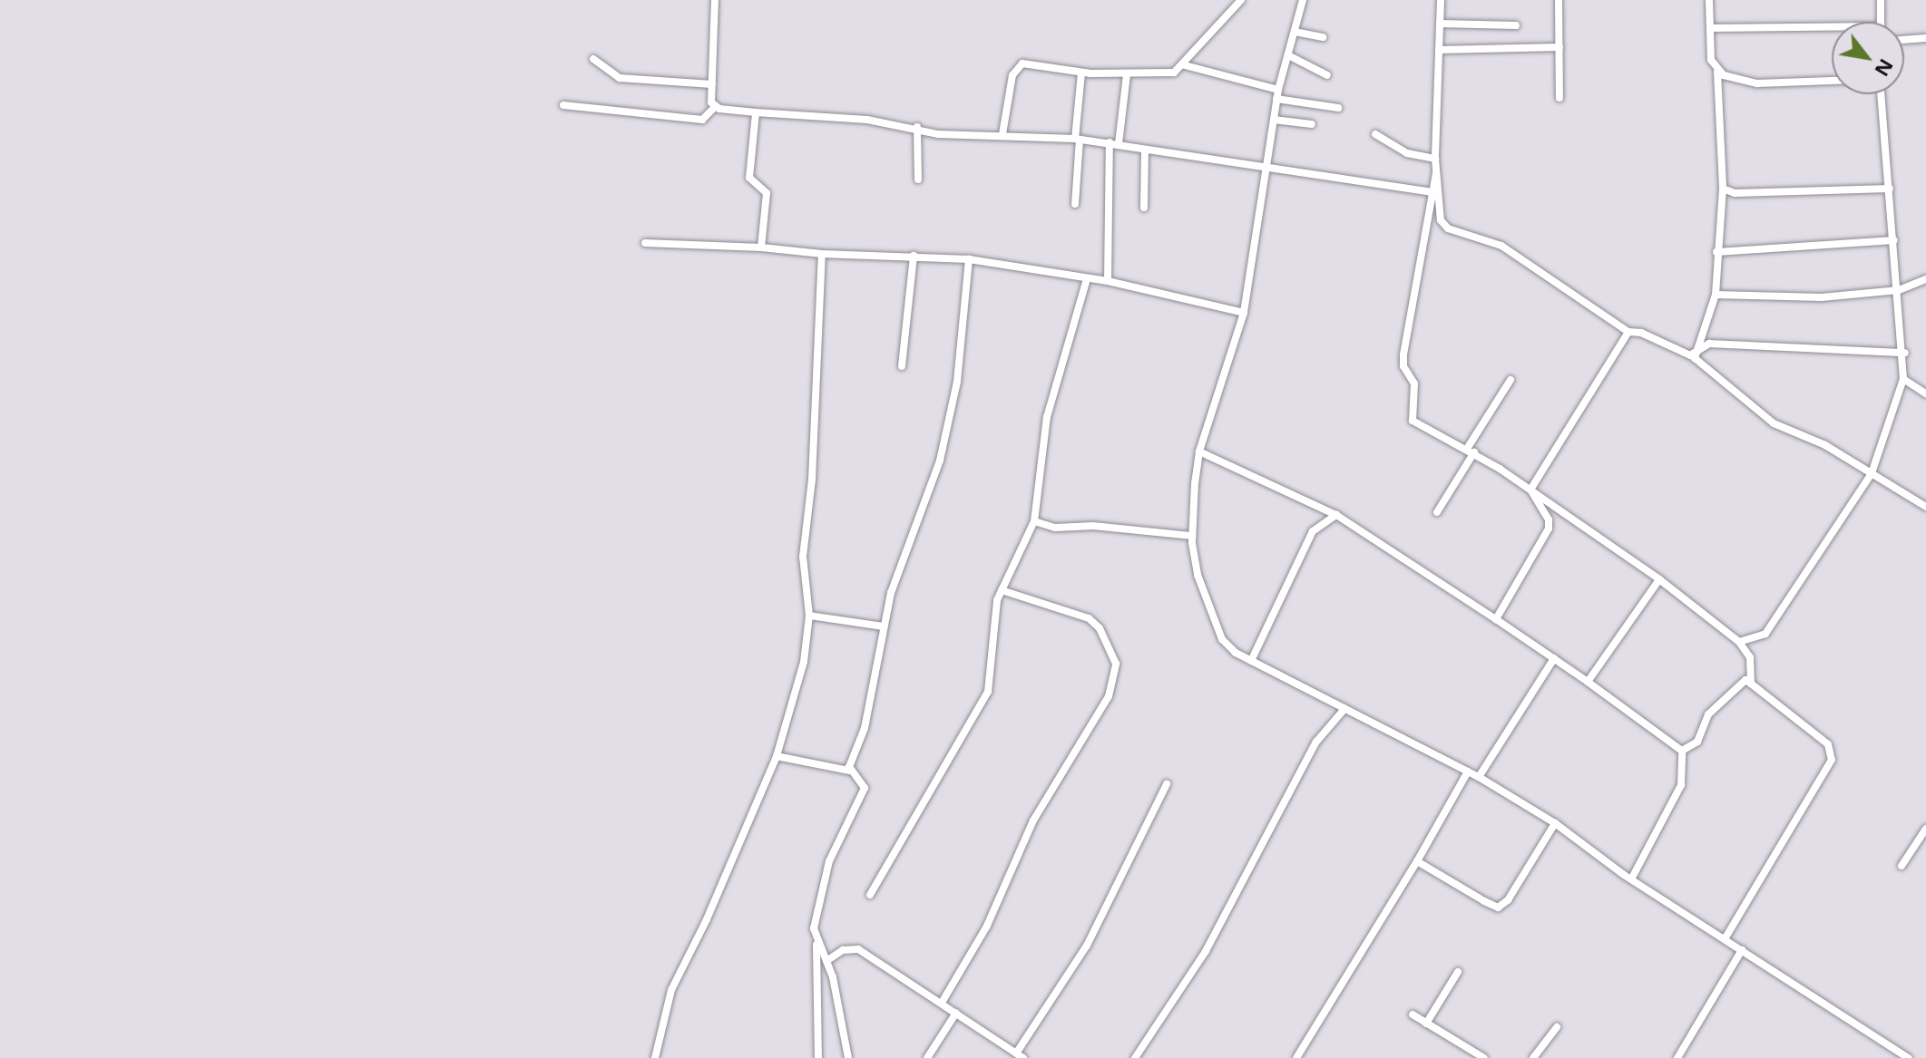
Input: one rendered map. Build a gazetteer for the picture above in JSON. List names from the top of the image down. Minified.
{"north":"bottom right"}
